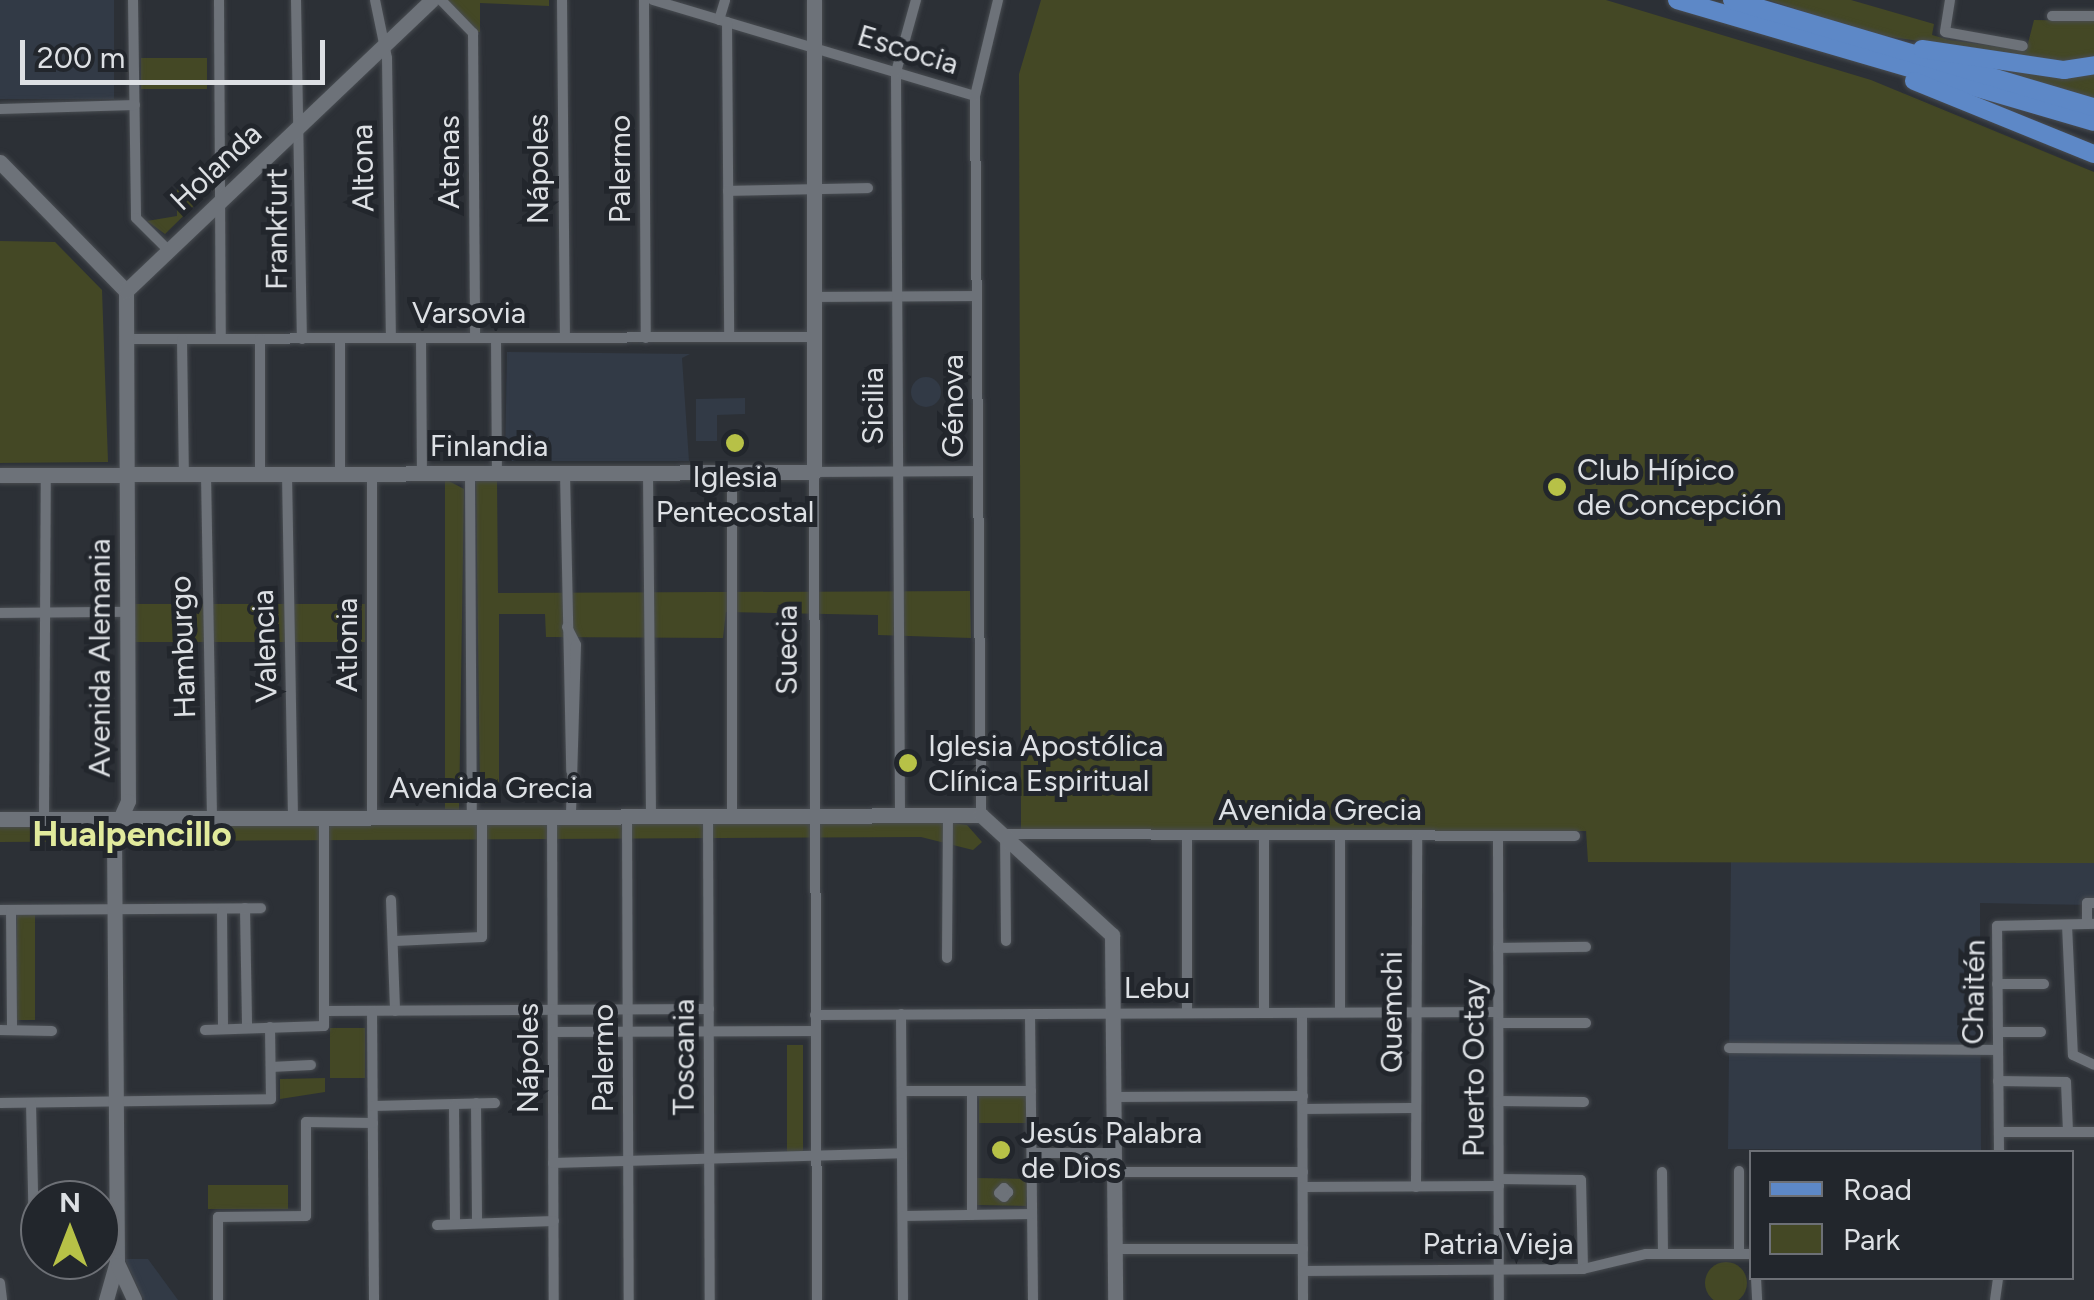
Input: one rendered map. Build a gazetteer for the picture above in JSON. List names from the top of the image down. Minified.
{"streets":{"street":["Escocia","Atenas","Holanda","Altona","Nápoles","Palermo","Frankfurt","Varsovia","Sicilia","Génova","Finlandia","Atlonia","Valencia","Hamburgo","Suecia","Avenida Alemania","Avenida Grecia","Lebu","Chaitén","Quemchi","Toscania","Puerto Octay","Patria Vieja"]},"crossings":[["Escocia","Sicilia"],["Escocia","Génova"],["Escocia","Suecia"],["Atenas","Varsovia"],["Holanda","Altona"],["Holanda","Frankfurt"],["Holanda","Avenida Alemania"],["Altona","Varsovia"],["Nápoles","Varsovia"],["Nápoles","Avenida Grecia"],["Palermo","Varsovia"],["Palermo","Avenida Grecia"],["Frankfurt","Varsovia"],["Varsovia","Suecia"],["Varsovia","Avenida Alemania"],["Sicilia","Finlandia"],["Sicilia","Avenida Grecia"],["Génova","Finlandia"],["Génova","Avenida Grecia"],["Finlandia","Atlonia"],["Finlandia","Valencia"],["Finlandia","Hamburgo"],["Finlandia","Suecia"],["Finlandia","Avenida Alemania"],["Atlonia","Avenida Grecia"],["Valencia","Avenida Grecia"],["Hamburgo","Avenida Grecia"],["Suecia","Avenida Grecia"],["Suecia","Lebu"],["Avenida Alemania","Avenida Grecia"],["Avenida Grecia","Quemchi"],["Avenida Grecia","Toscania"],["Avenida Grecia","Puerto Octay"],["Lebu","Quemchi"],["Lebu","Puerto Octay"],["Puerto Octay","Patria Vieja"]],"districts":["Hualpencillo"],"places":["Iglesia Pentecostal","Club Hípico de Concepción","Iglesia Apostólica Clínica Espiritual","Jesús Palabra de Dios"],"legend":["Road","Park"],"scale_bar":"200 m","north":"top"}
